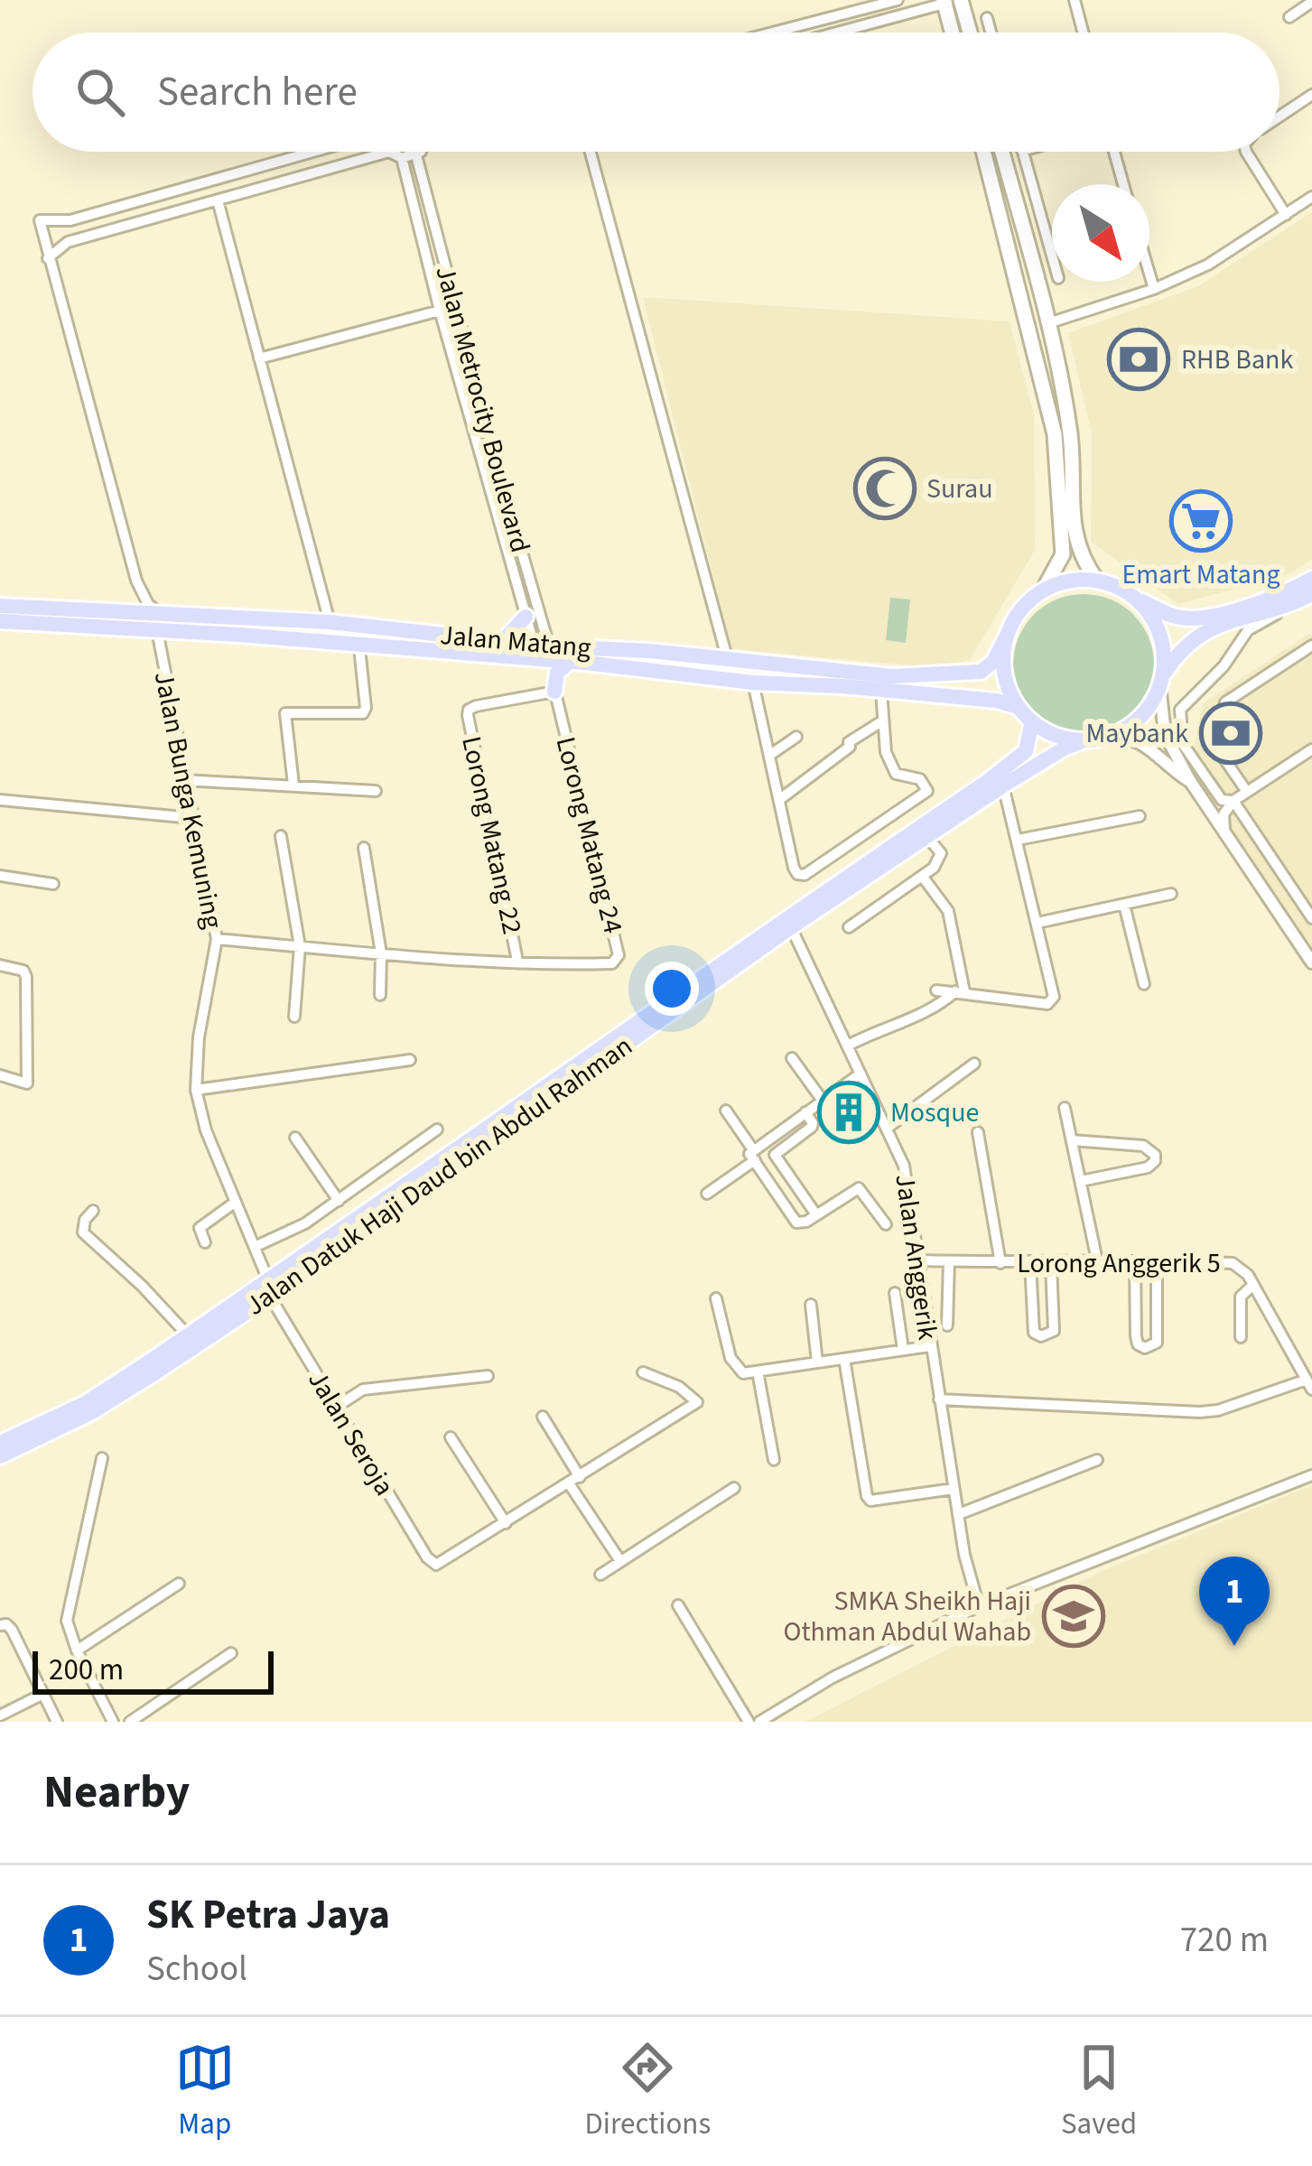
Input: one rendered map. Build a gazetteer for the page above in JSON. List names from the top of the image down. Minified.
{"streets":{"main road":["Jalan Matang","Jalan Datuk Haji Daud bin Abdul Rahman"],"street":["Jalan Metrocity Boulevard","Jalan Bunga Kemuning","Lorong Matang 22","Lorong Matang 24","Jalan Anggerik","Lorong Anggerik 5","Jalan Seroja"]},"crossings":[["Jalan Metrocity Boulevard","Jalan Matang"],["Jalan Metrocity Boulevard","Lorong Matang 24"],["Jalan Matang","Jalan Bunga Kemuning"],["Jalan Matang","Lorong Matang 24"],["Jalan Matang","Jalan Datuk Haji Daud bin Abdul Rahman"],["Jalan Bunga Kemuning","Jalan Datuk Haji Daud bin Abdul Rahman"],["Jalan Bunga Kemuning","Jalan Seroja"],["Lorong Matang 22","Lorong Matang 24"],["Jalan Datuk Haji Daud bin Abdul Rahman","Jalan Anggerik"],["Jalan Datuk Haji Daud bin Abdul Rahman","Jalan Seroja"],["Jalan Anggerik","Lorong Anggerik 5"]],"places":{"bank":["RHB Bank","Maybank"],"mosque":["Surau"],"supermarket":["Emart Matang"],"building":["Mosque"],"school or university":["SMKA Sheikh Haji Othman Abdul Wahab"]},"scale_bar":"200 m","north":"bottom right","page":{"search":"Search here","pins":"1","scale":"200 m","heading":"Nearby","list":[{"mark":"1","name":"SK Petra Jaya","note":"School","value":"720 m"}],"nav":["Map","Directions","Saved"]}}
